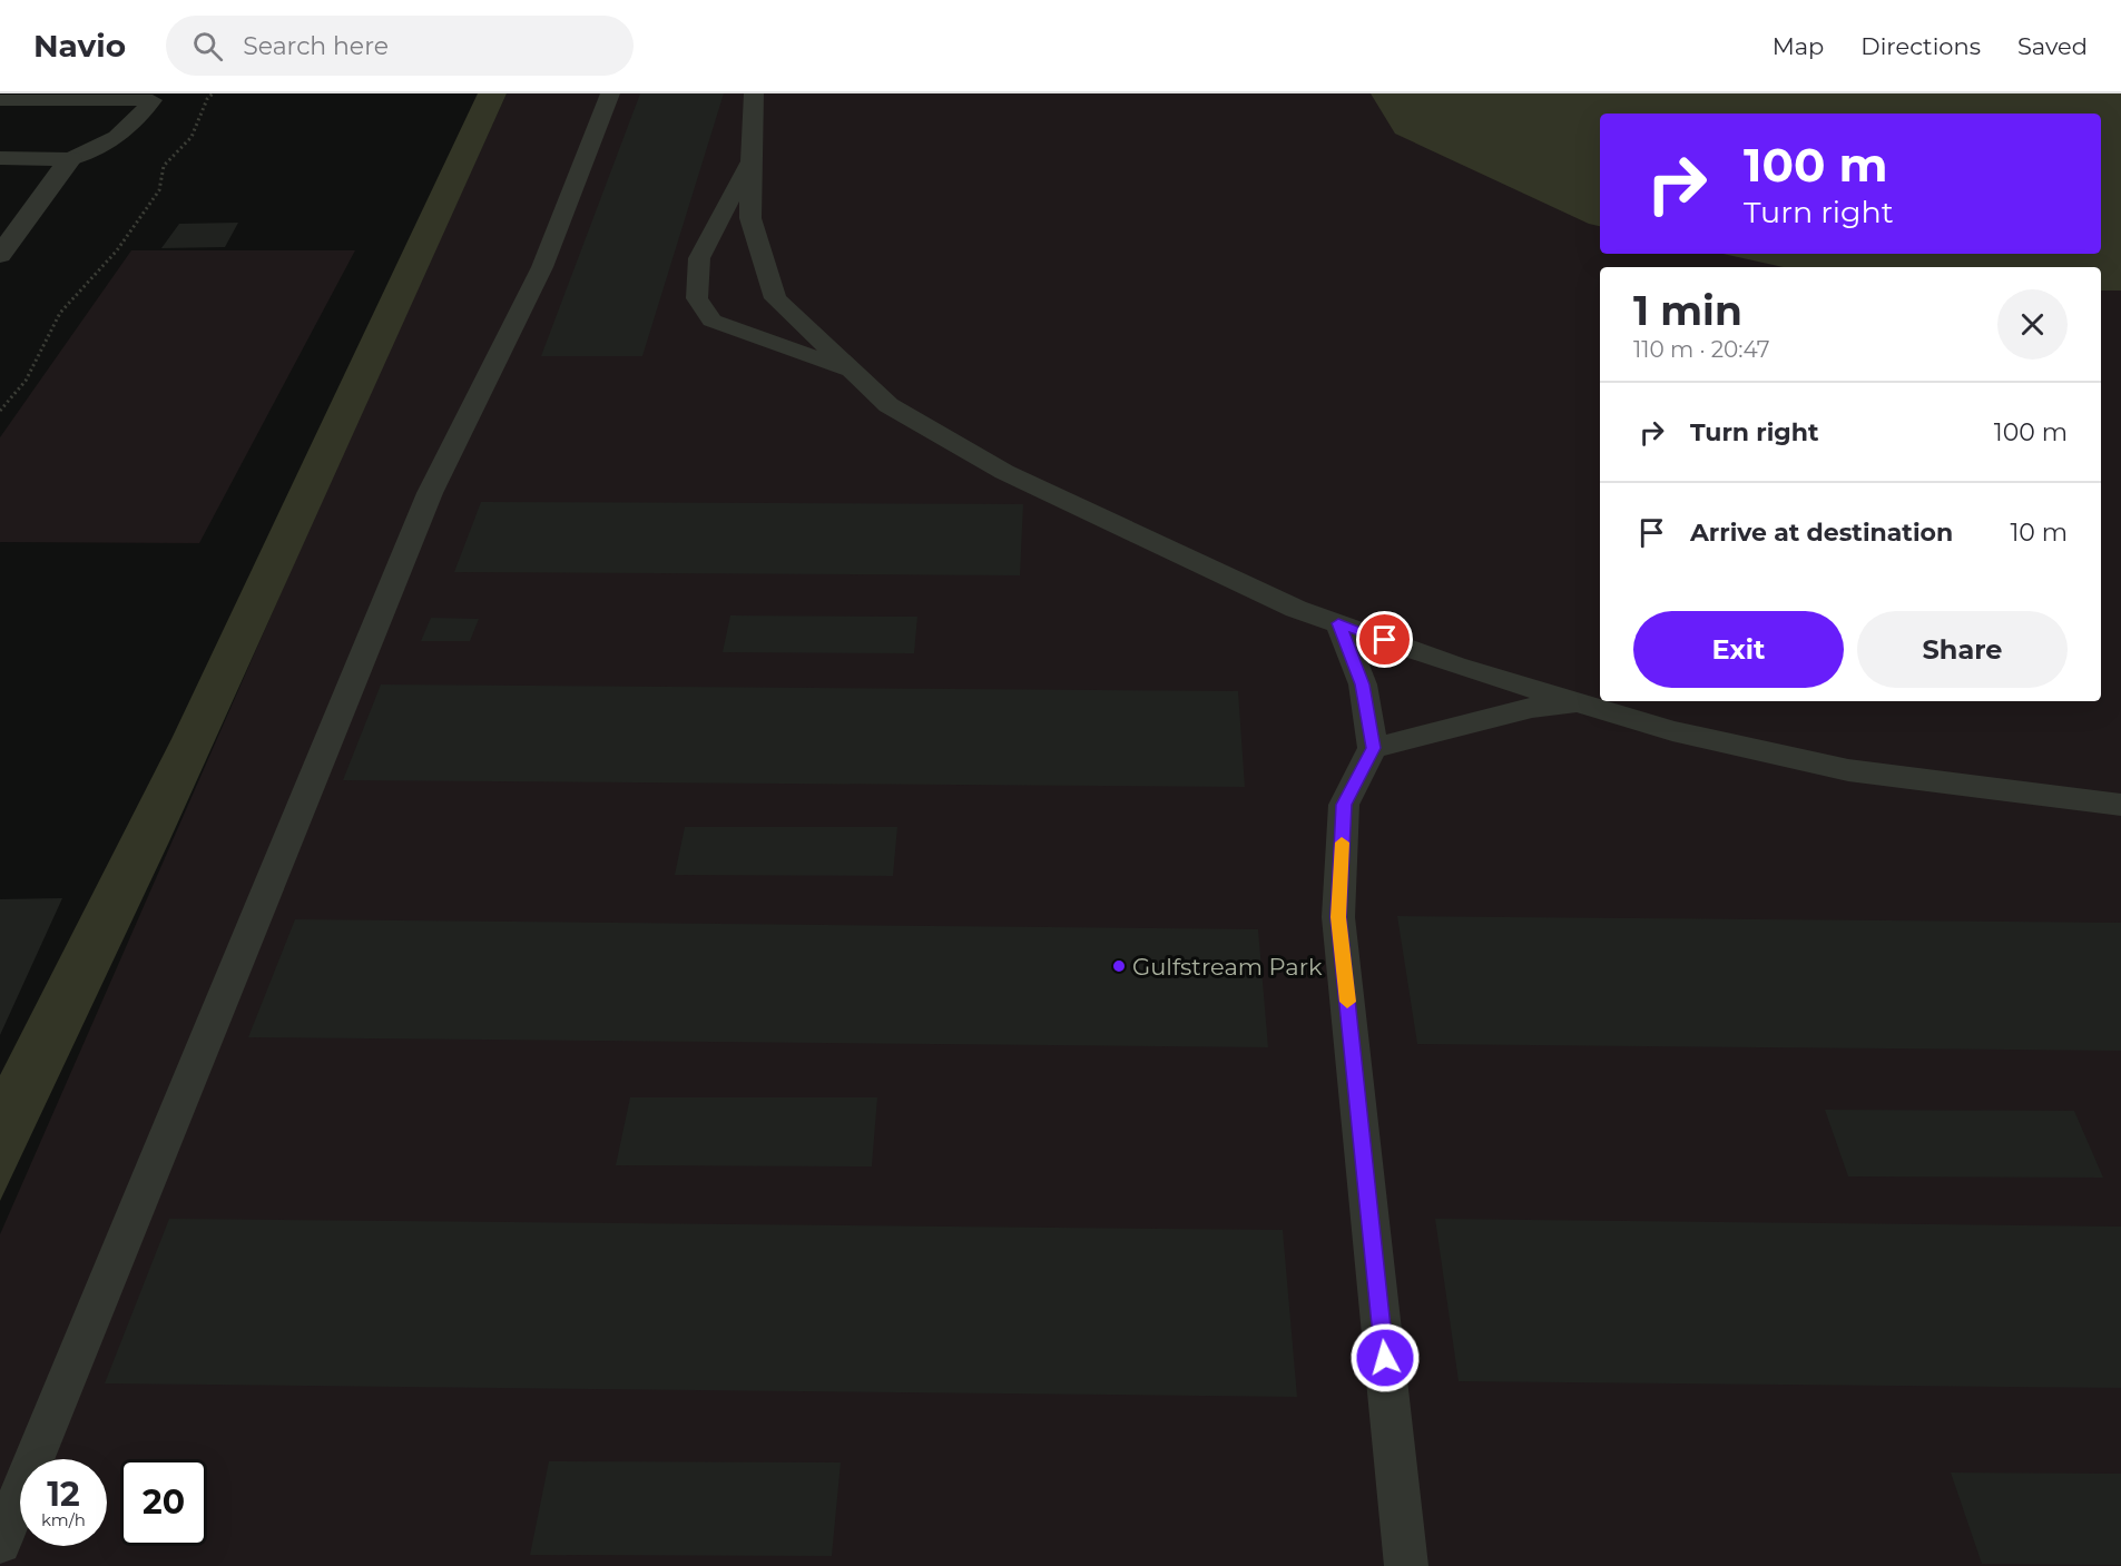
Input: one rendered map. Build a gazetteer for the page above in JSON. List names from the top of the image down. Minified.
{"places":["Gulfstream Park"],"page":{"header":"Navio","search":"Search here","nav":["Map","Directions","Saved"],"turn":["100 m","Turn right"],"heading":["1 min","110 m · 20:47"],"list":[{"name":"Turn right","value":"100 m"},{"name":"Arrive at destination","value":"10 m"}],"buttons":["Exit","Share"],"speed":"12 km/h","limit":"20"}}
